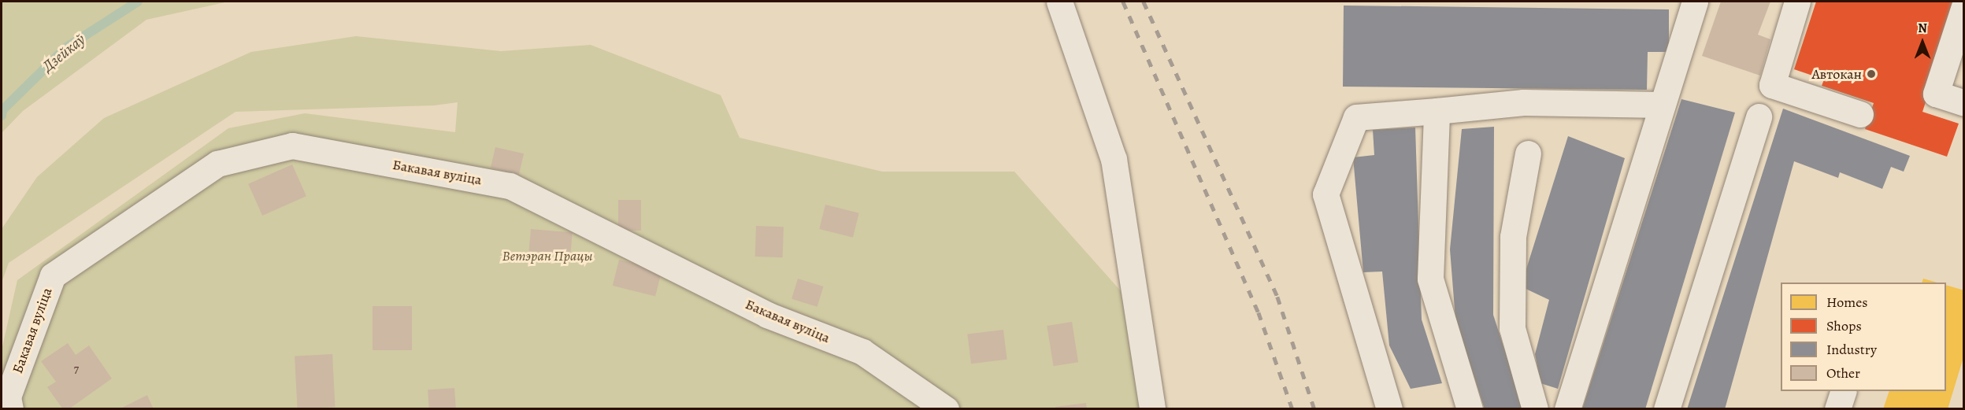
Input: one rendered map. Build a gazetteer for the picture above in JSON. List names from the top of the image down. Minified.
{"streets":{"street":["Бакавая вуліца"]},"water":["Дзейкаў"],"parks":["Ветэран Працы"],"places":["Автокан"],"house_numbers":["7"],"legend":["Homes","Shops","Industry","Other"],"north":"top"}
